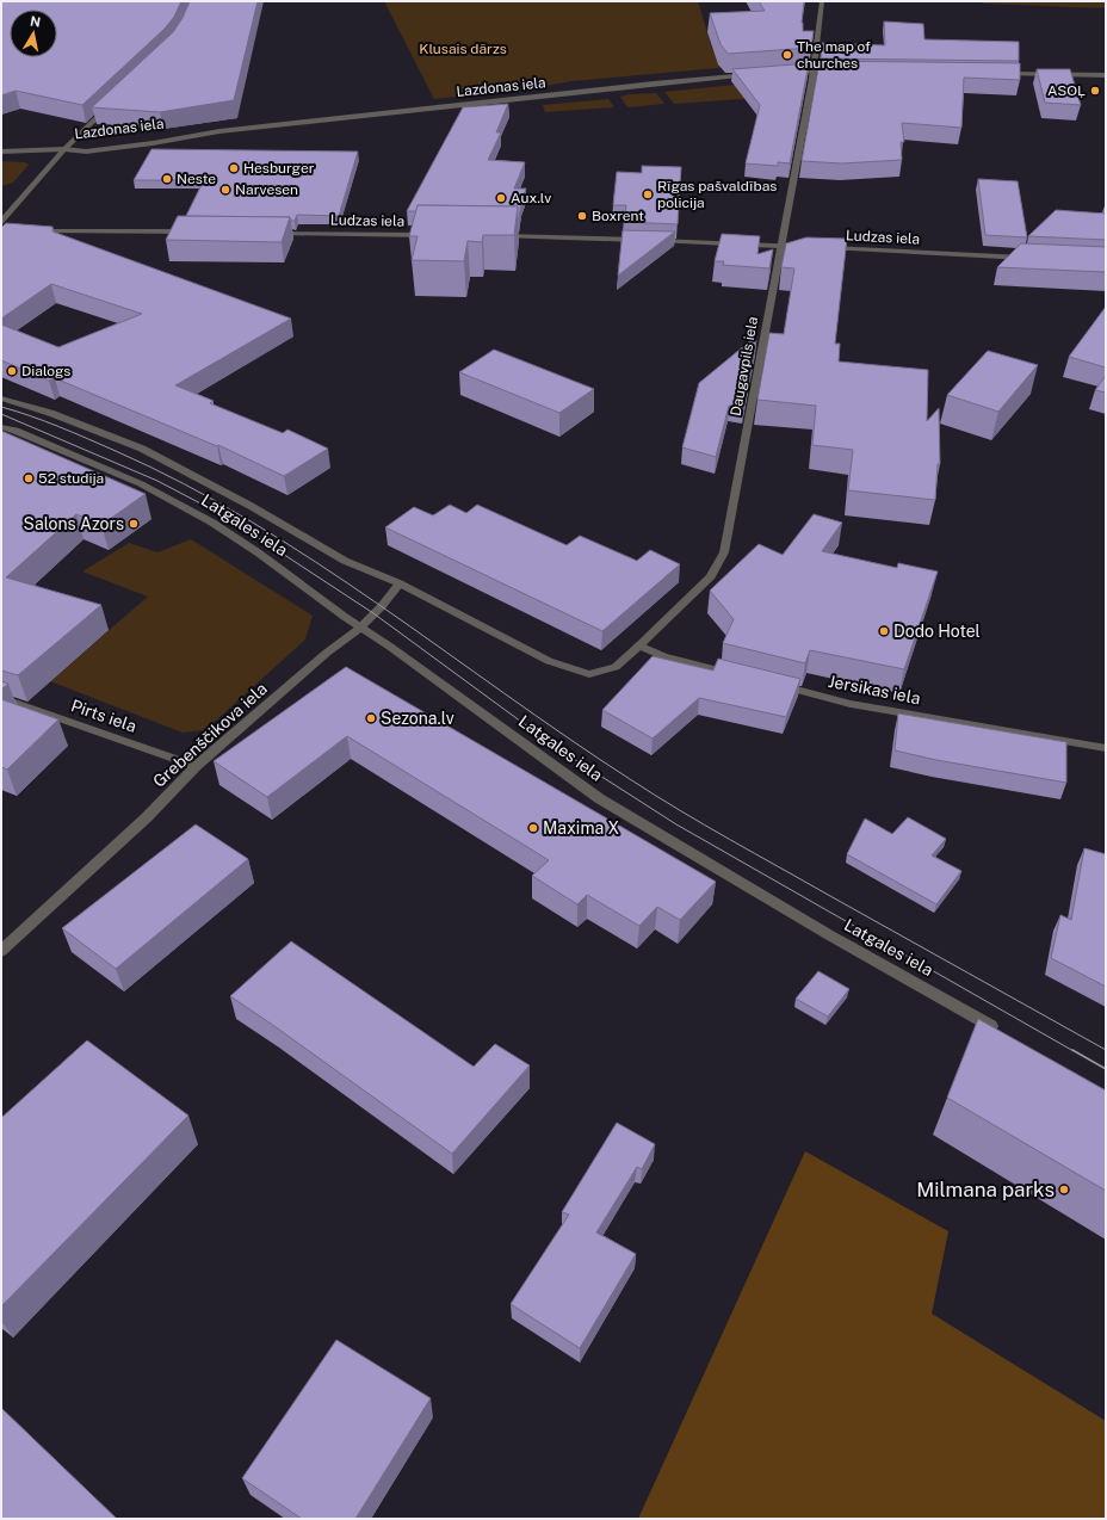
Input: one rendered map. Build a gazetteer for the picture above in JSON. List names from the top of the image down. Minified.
{"streets":{"street":["Lazdonas iela","Ludzas iela","Daugavpils iela","Latgales iela","Jersikas iela","Pirts iela","Grebenščikova iela"]},"crossings":[["Daugavpils iela","Latgales iela"],["Latgales iela","Grebenščikova iela"],["Pirts iela","Grebenščikova iela"]],"parks":["Klusais dārzs"],"places":["The map of churches","ASOĻ","Hesburger","Neste","Narvesen","Rīgas pašvaldības policija","Aux.lv","Boxrent","Dialogs","52 studija","Salons Azors","Dodo Hotel","Sezona.lv","Maxima X","Milmana parks"],"north":"top"}
